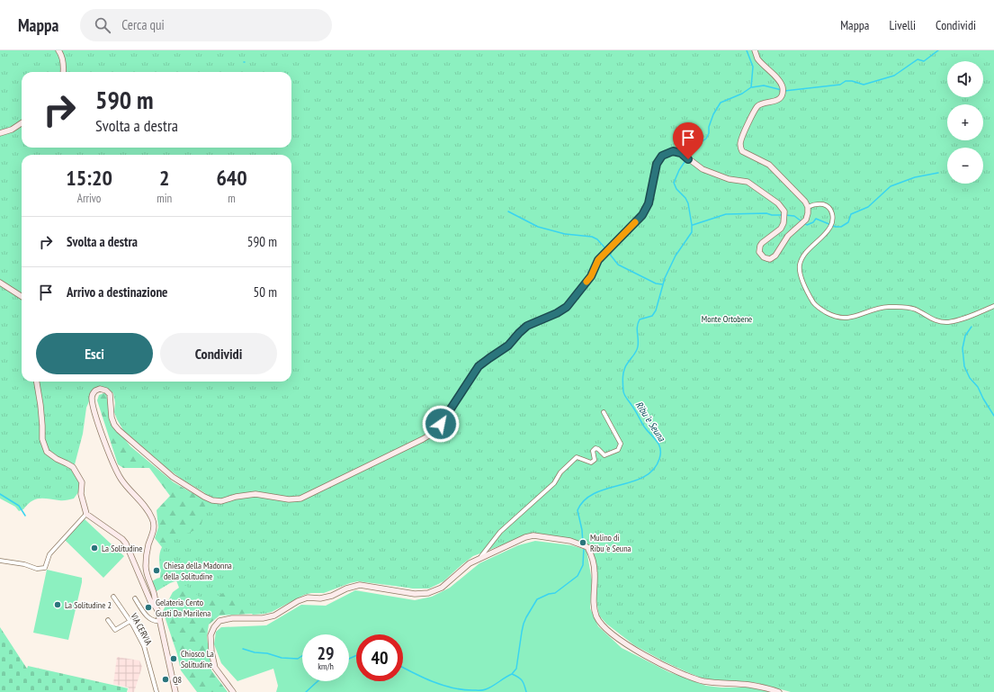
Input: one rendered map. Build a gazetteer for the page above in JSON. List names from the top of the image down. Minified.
{"streets":{"street":["VIA CERVIA"]},"water":["Ribu 'e Seuna"],"parks":["Monte Ortobene"],"places":["Mulino di Ribu 'e Seuna","La Solitudine","Chiesa della Madonna della Solitudine","La Solitudine 2","Gelateria Cento Gusti Da Marilena","Chiosco La Solitudine","Q8"],"page":{"header":"Mappa","search":"Cerca qui","nav":["Mappa","Livelli","Condividi"],"map_buttons":["+","−"],"turn":["590 m","Svolta a destra"],"eta":["15:20","Arrivo","2","min","640","m"],"list":[{"name":"Svolta a destra","value":"590 m"},{"name":"Arrivo a destinazione","value":"50 m"}],"buttons":["Esci","Condividi"],"speed":"29 km/h","limit":"40"}}
